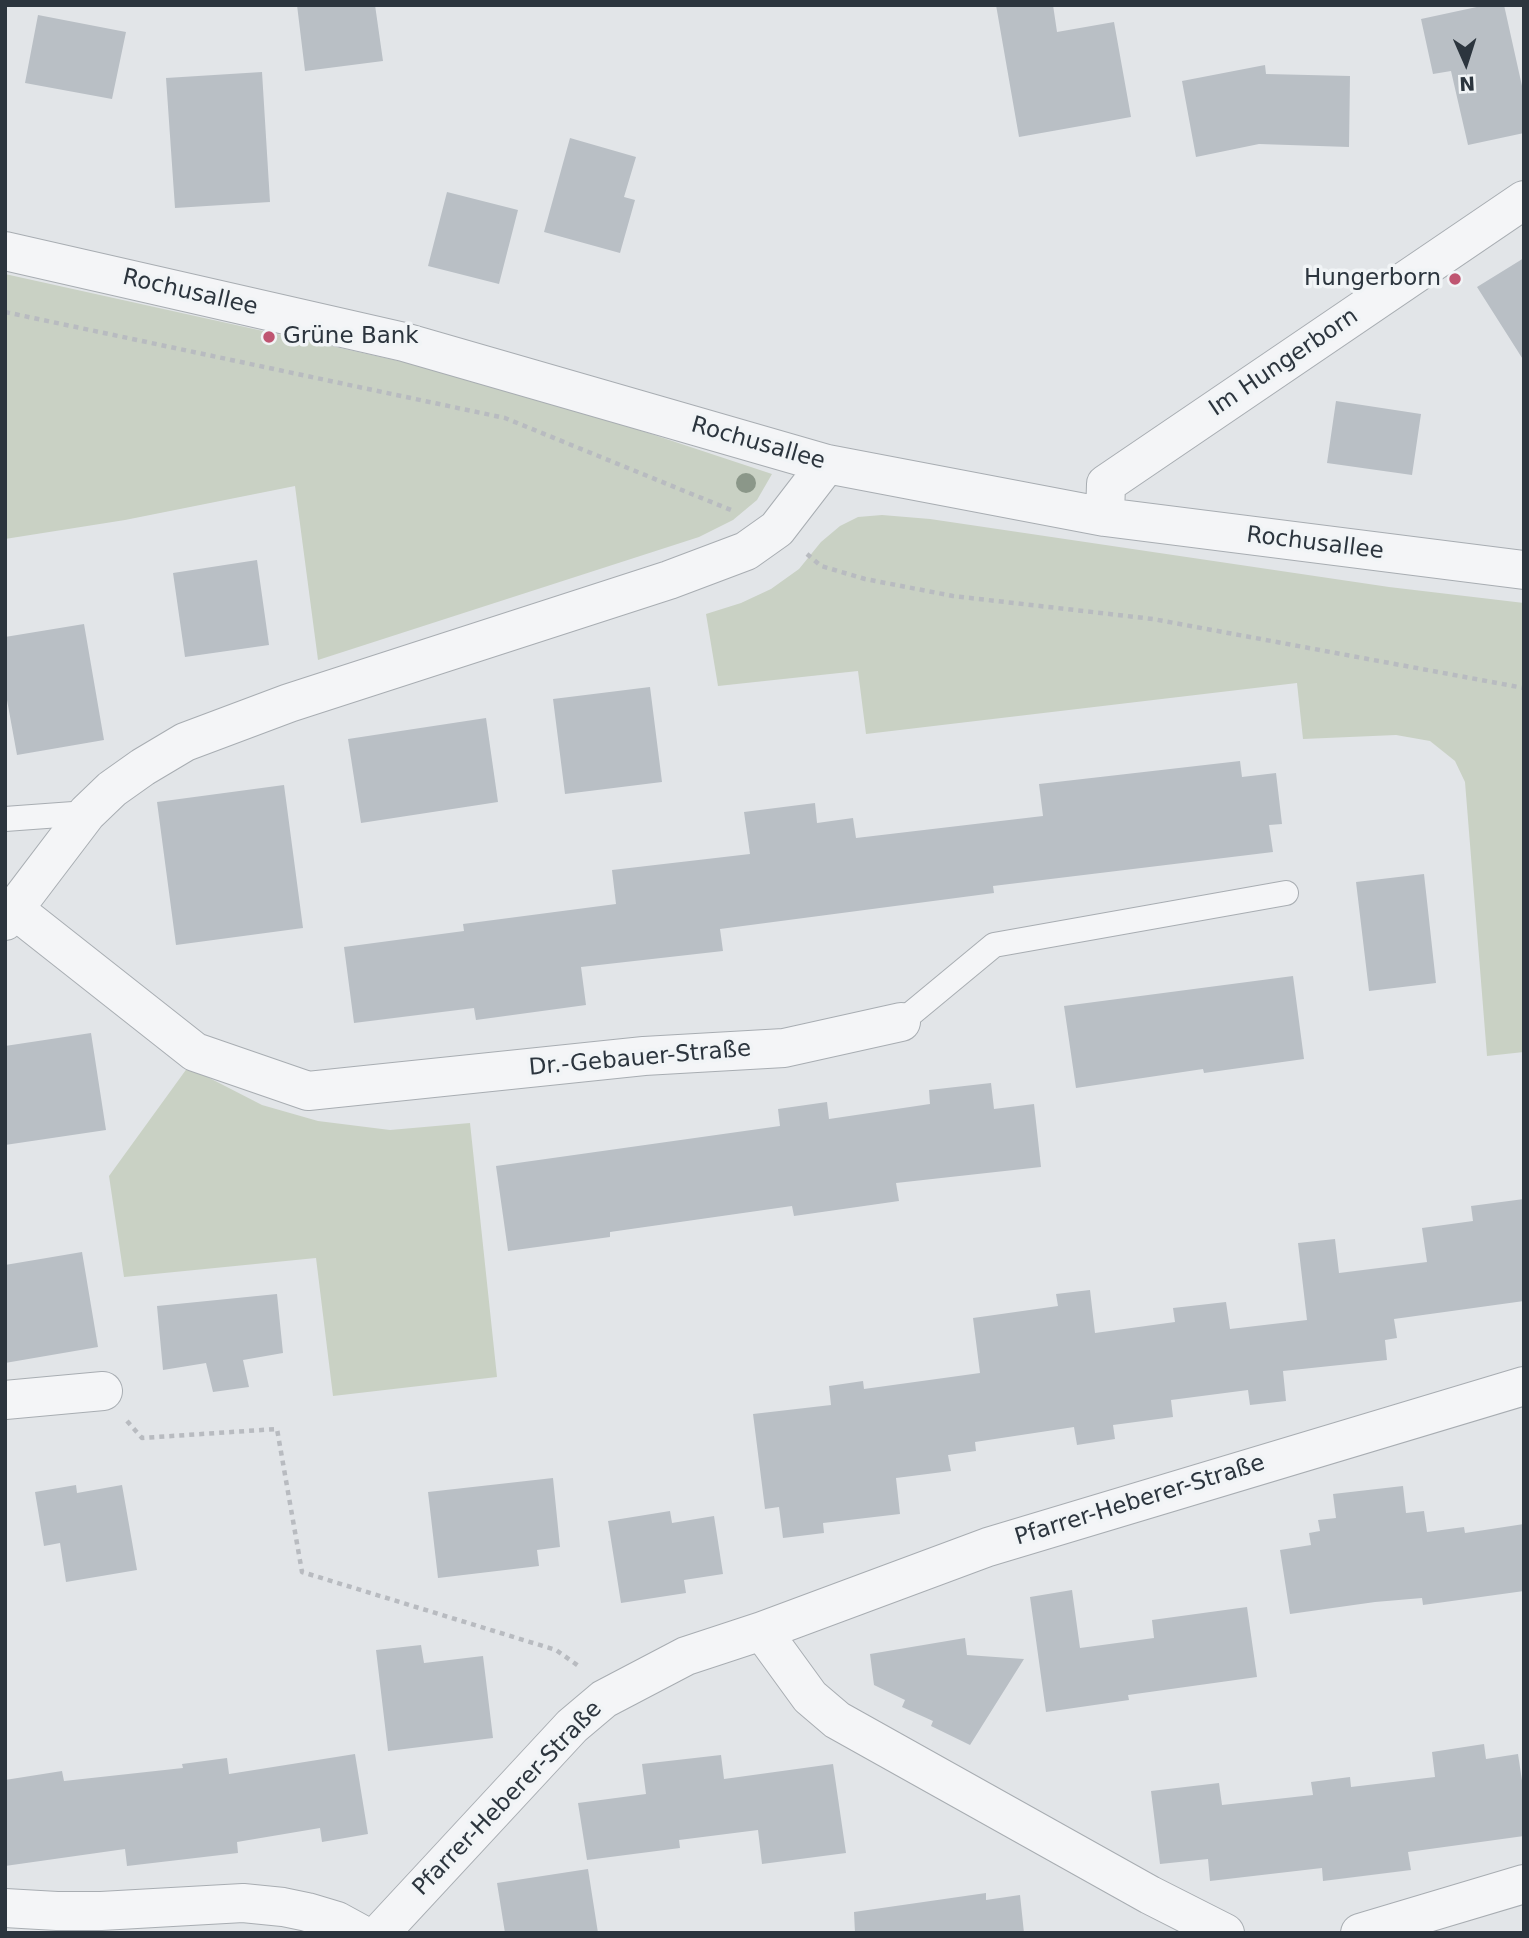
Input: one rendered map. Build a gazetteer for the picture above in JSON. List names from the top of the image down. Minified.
{"streets":{"street":["Rochusallee","Im Hungerborn","Dr.-Gebauer-Straße","Pfarrer-Heberer-Straße"]},"crossings":[["Rochusallee","Im Hungerborn"],["Rochusallee","Dr.-Gebauer-Straße"]],"places":["Hungerborn","Grüne Bank"],"north":"bottom"}
